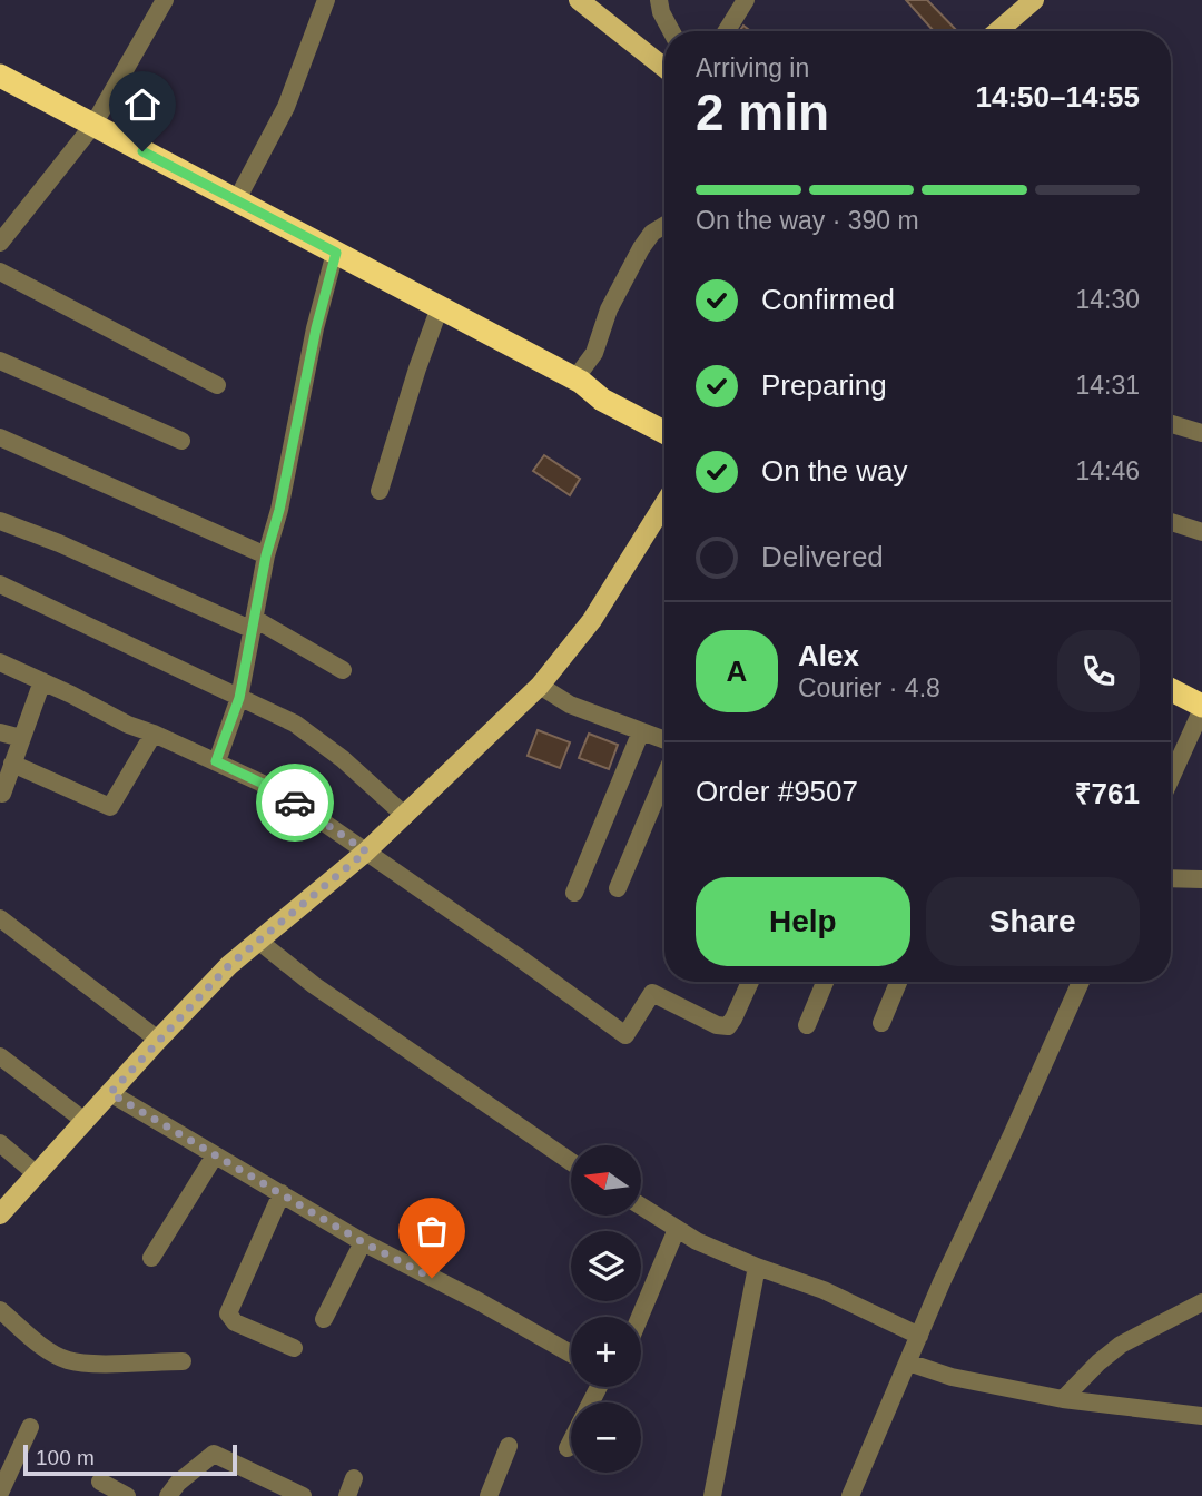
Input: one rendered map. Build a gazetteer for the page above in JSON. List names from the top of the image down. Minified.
{"scale_bar":"100 m","north":"left","page":{"heading":["2 min","Arriving in","14:50–14:55"],"panel":["Alex","Courier · 4.8","Order #9507","₹761"],"bar":"On the way · 390 m","list":[["Confirmed","14:30"],["Preparing","14:31"],["On the way","14:46"],"Delivered"],"round":"A","buttons":["Help","Share"],"map_buttons":["+","−"],"scale":"100 m"}}
